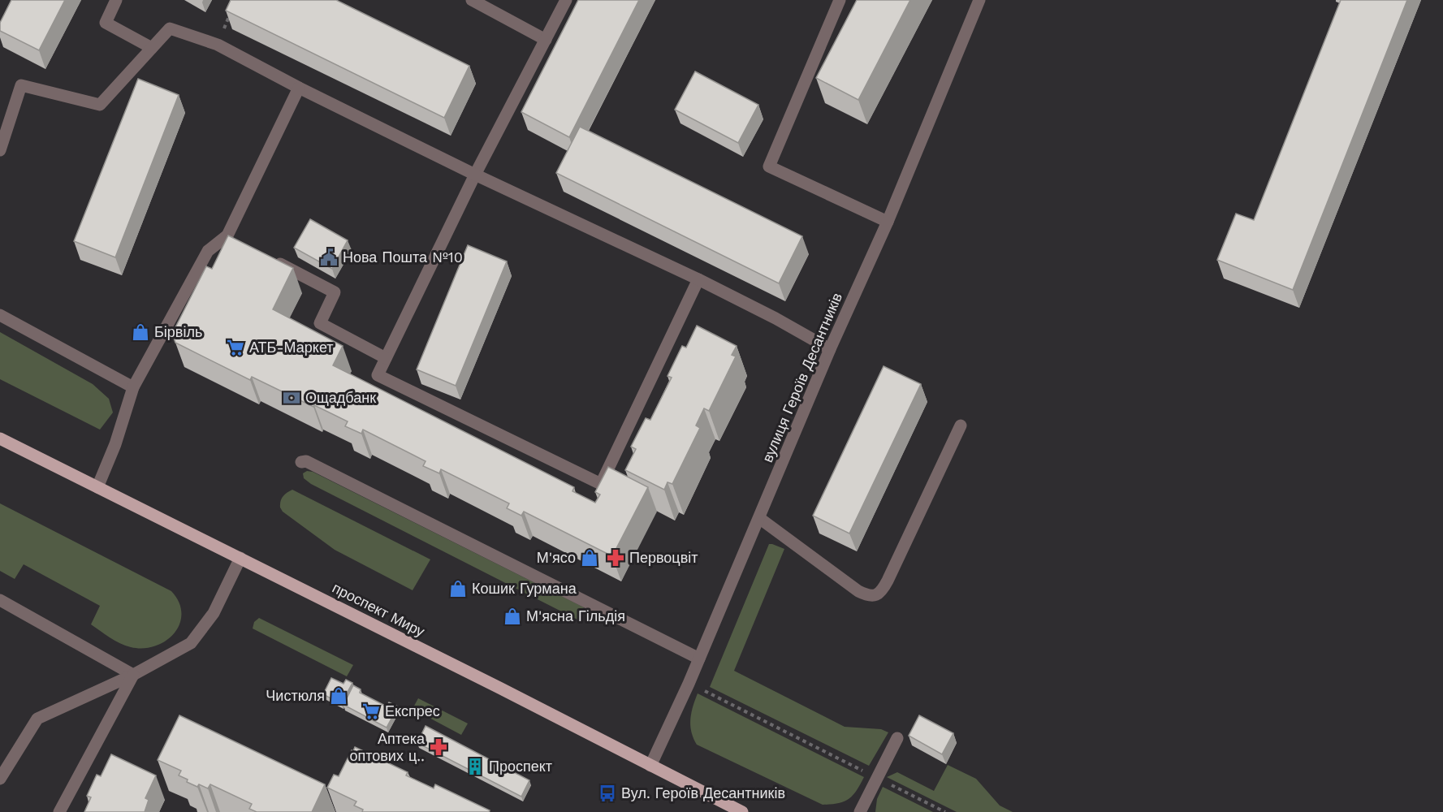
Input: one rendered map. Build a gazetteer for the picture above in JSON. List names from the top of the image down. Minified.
{"streets":{"main road":["проспект Миру"],"street":["вулиця Героїв Десантників"]},"crossings":[["вулиця Героїв Десантників","проспект Миру"]],"places":{"public building":["Нова Пошта №10"],"shop":["Бірвіль","М'ясо","Кошик Гурмана","М'ясна Гільдія","Чистюля"],"supermarket":["АТБ-Маркет","Експрес"],"bank":["Ощадбанк"],"pharmacy":["Первоцвіт","Аптека оптових ц‥"],"building":["Проспект"],"bus stop":["Вул. Героїв Десантників"]}}
